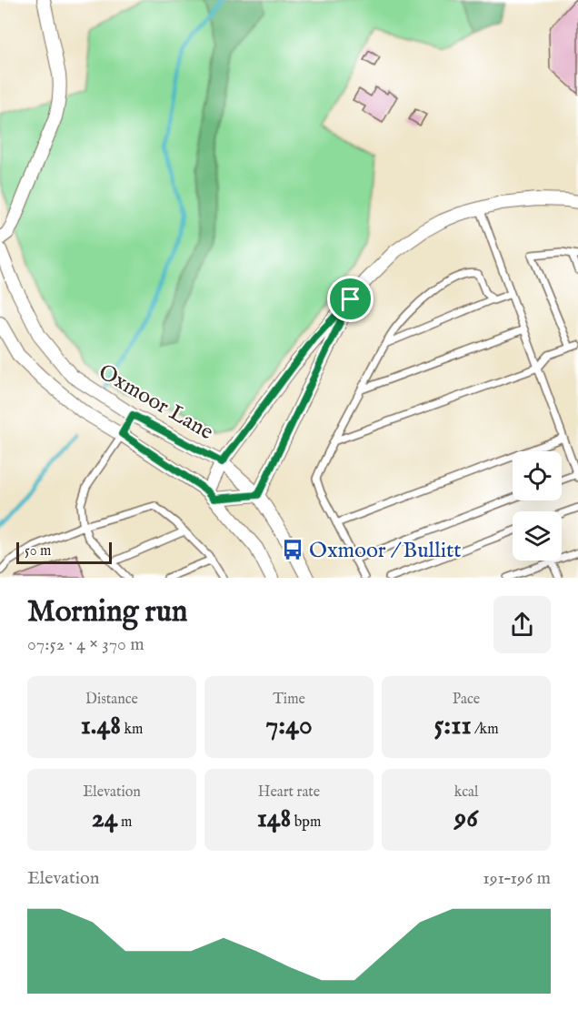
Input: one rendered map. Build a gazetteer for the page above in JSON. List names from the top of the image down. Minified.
{"streets":{"street":["Oxmoor Lane"]},"places":{"bus stop":["Oxmoor / Bullitt"]},"scale_bar":"50 m","page":{"scale":"50 m","heading":["Morning run","07:52 · 4 × 370 m"],"stats":[["Distance","1.48 km"],["Time","7:40"],["Pace","5:11 /km"],["Elevation","24 m"],["Heart rate","148 bpm"],["kcal","96"]],"chart":["Elevation","191–196 m"]}}
